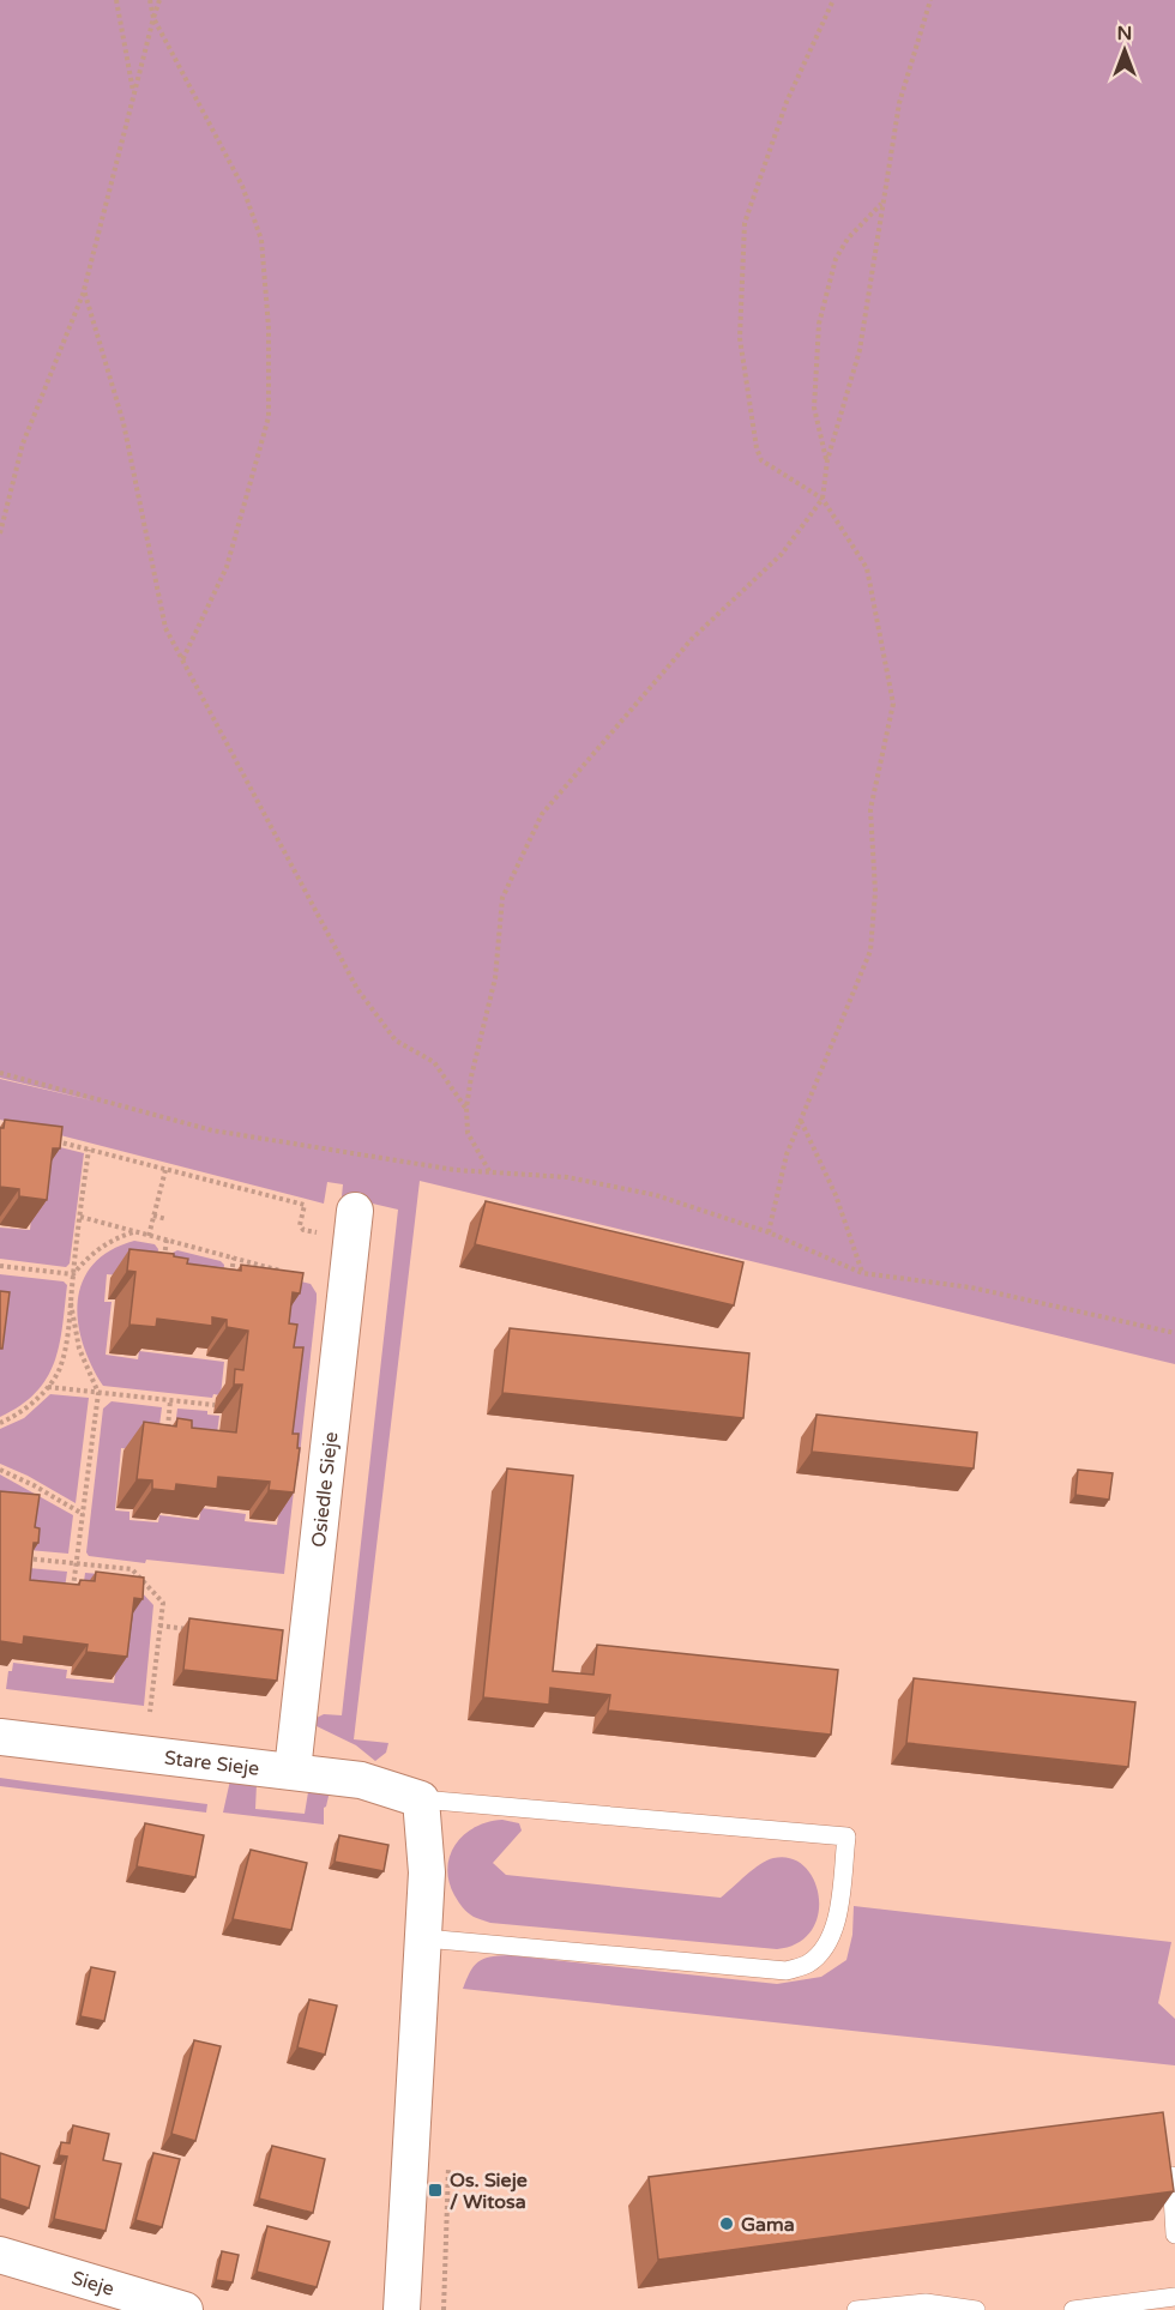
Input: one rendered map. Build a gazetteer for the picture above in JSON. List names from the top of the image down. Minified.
{"streets":{"street":["Osiedle Sieje","Stare Sieje","Sieje"]},"crossings":[["Osiedle Sieje","Stare Sieje"]],"places":{"transit":["Os. Sieje / Witosa"],"other":["Gama"]},"north":"top"}
